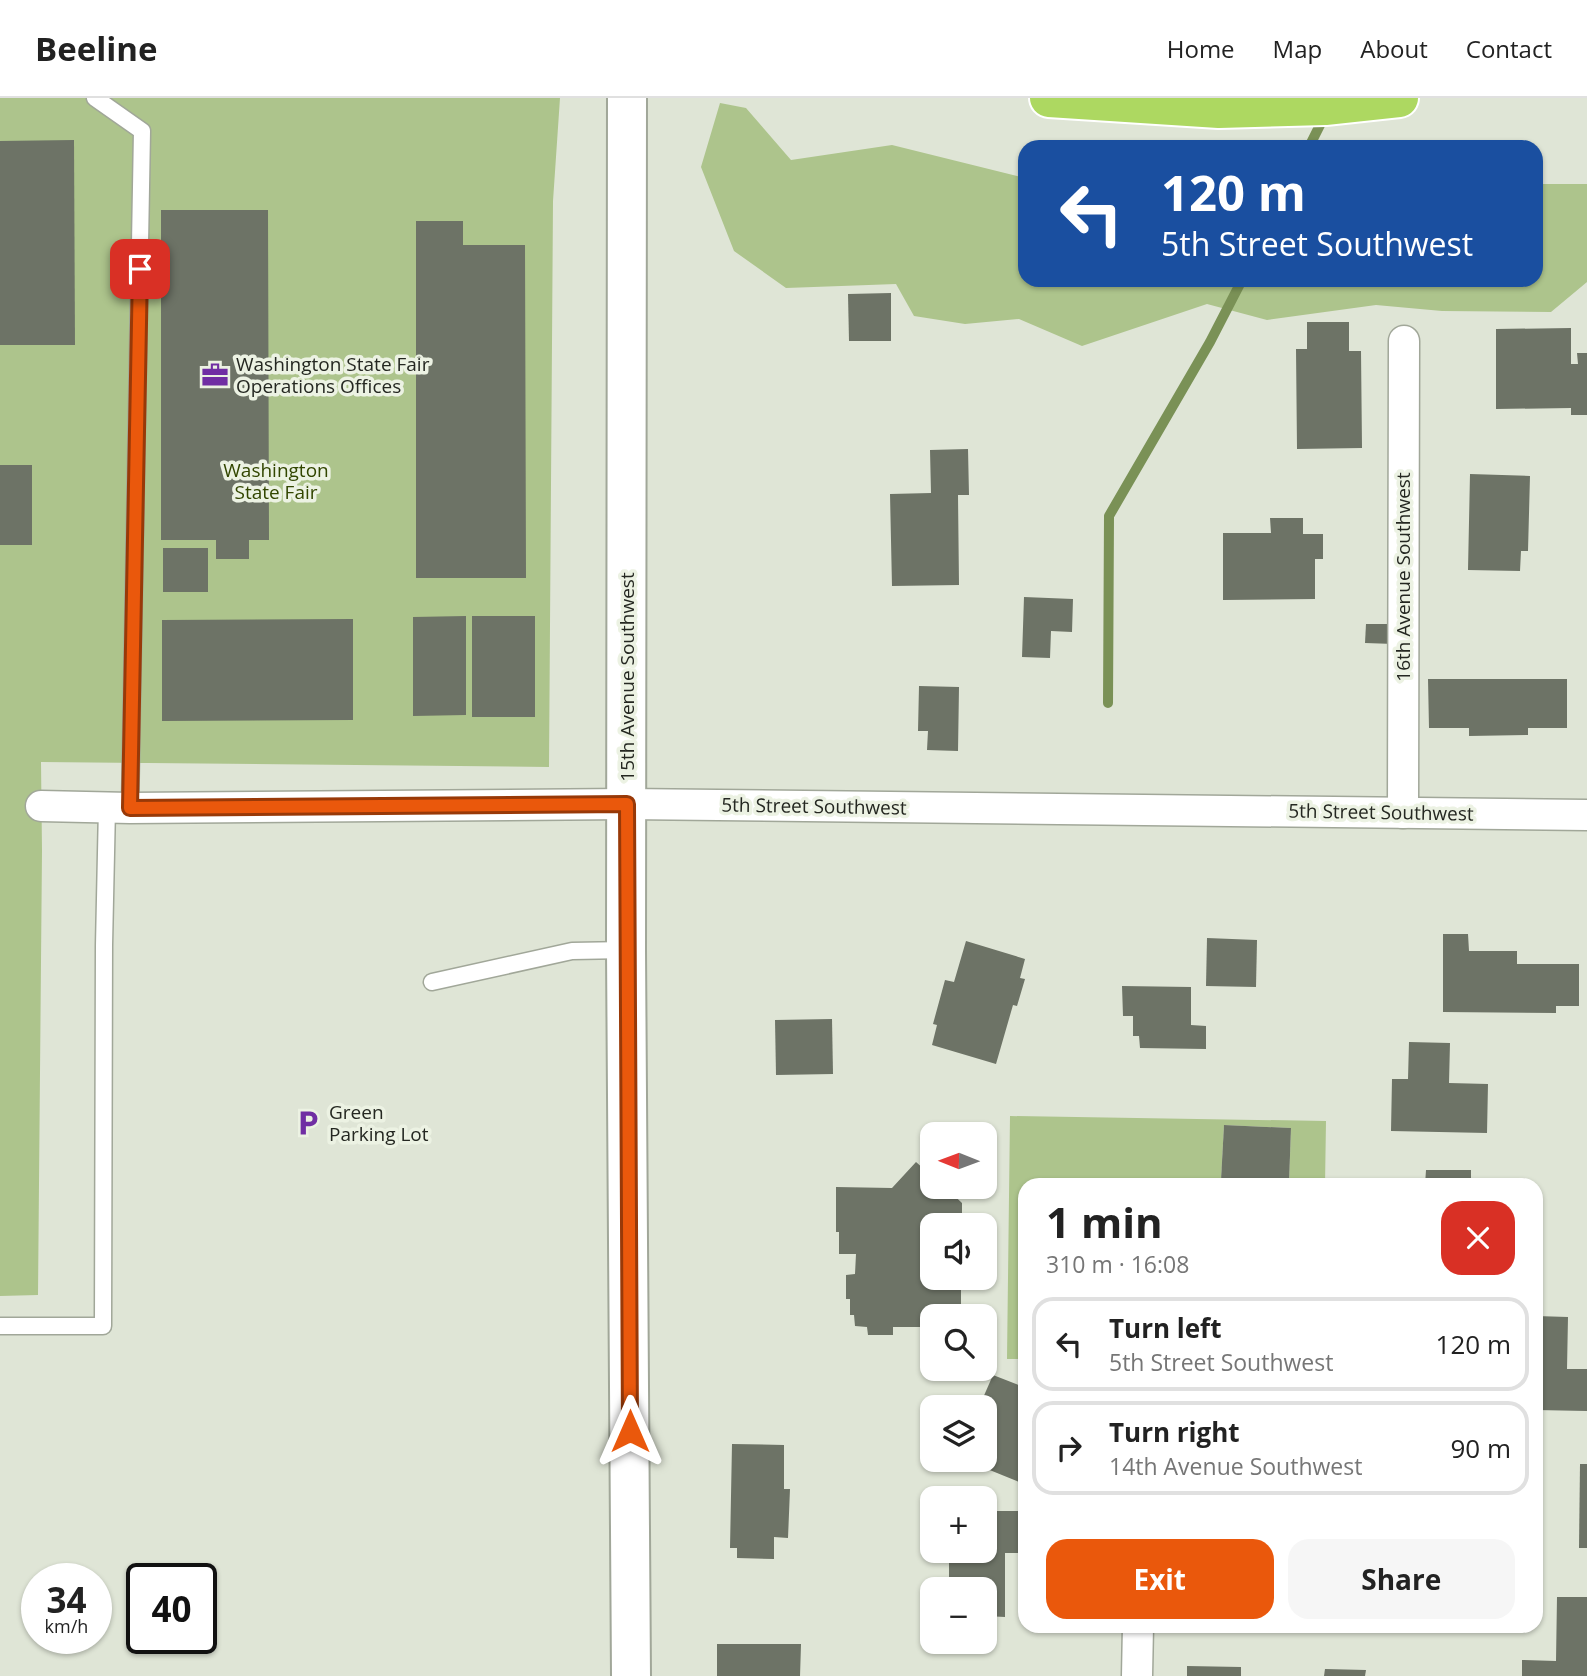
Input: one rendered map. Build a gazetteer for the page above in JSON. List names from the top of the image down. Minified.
{"streets":{"street":["16th Avenue Southwest","15th Avenue Southwest","5th Street Southwest"]},"crossings":[["16th Avenue Southwest","5th Street Southwest"],["15th Avenue Southwest","5th Street Southwest"]],"parks":["Washington State Fair"],"places":{"office":["Washington State Fair Operations Offices"],"parking":["Green Parking Lot"]},"north":"left","page":{"header":"Beeline","nav":["Home","Map","About","Contact"],"turn":["120 m","5th Street Southwest"],"map_buttons":["+","−"],"heading":["1 min","310 m · 16:08"],"list":[{"name":"Turn left","note":"5th Street Southwest","value":"120 m"},{"name":"Turn right","note":"14th Avenue Southwest","value":"90 m"}],"buttons":["Exit","Share"],"speed":"34 km/h","limit":"40"}}
